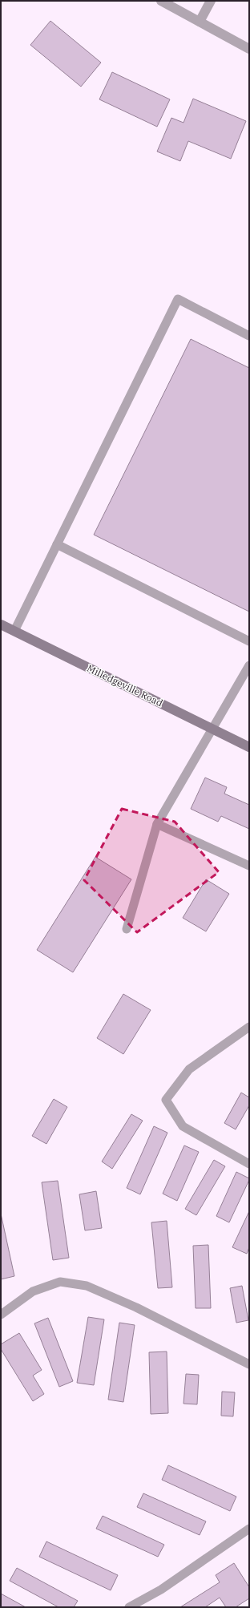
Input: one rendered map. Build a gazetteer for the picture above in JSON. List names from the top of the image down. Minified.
{"streets":{"street":["Milledgeville Road"]}}
